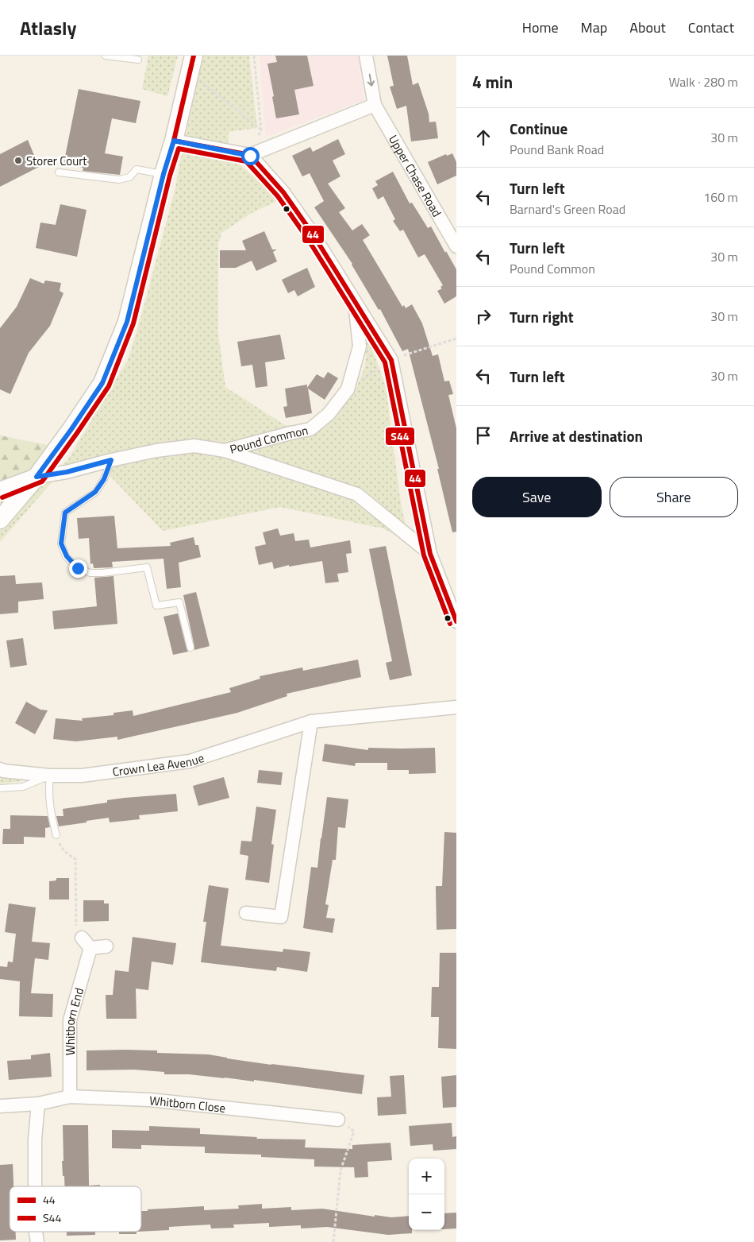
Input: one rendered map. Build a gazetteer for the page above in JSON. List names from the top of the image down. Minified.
{"streets":{"street":["Upper Chase Road","Pound Common","Crown Lea Avenue","Whitborn End","Whitborn Close"]},"crossings":[["Whitborn End","Whitborn Close"]],"places":["Storer Court"],"lines":["transit line 44","transit line S44"],"legend":["44","S44"],"page":{"header":"Atlasly","nav":["Home","Map","About","Contact"],"heading":["4 min","Walk · 280 m"],"list":[["Continue","Pound Bank Road","30 m"],["Turn left","Barnard's Green Road","160 m"],["Turn left","Pound Common","30 m"],["Turn right","30 m"],["Turn left","30 m"],"Arrive at destination"],"buttons":["Save","Share"],"map_buttons":["+","−"]}}
